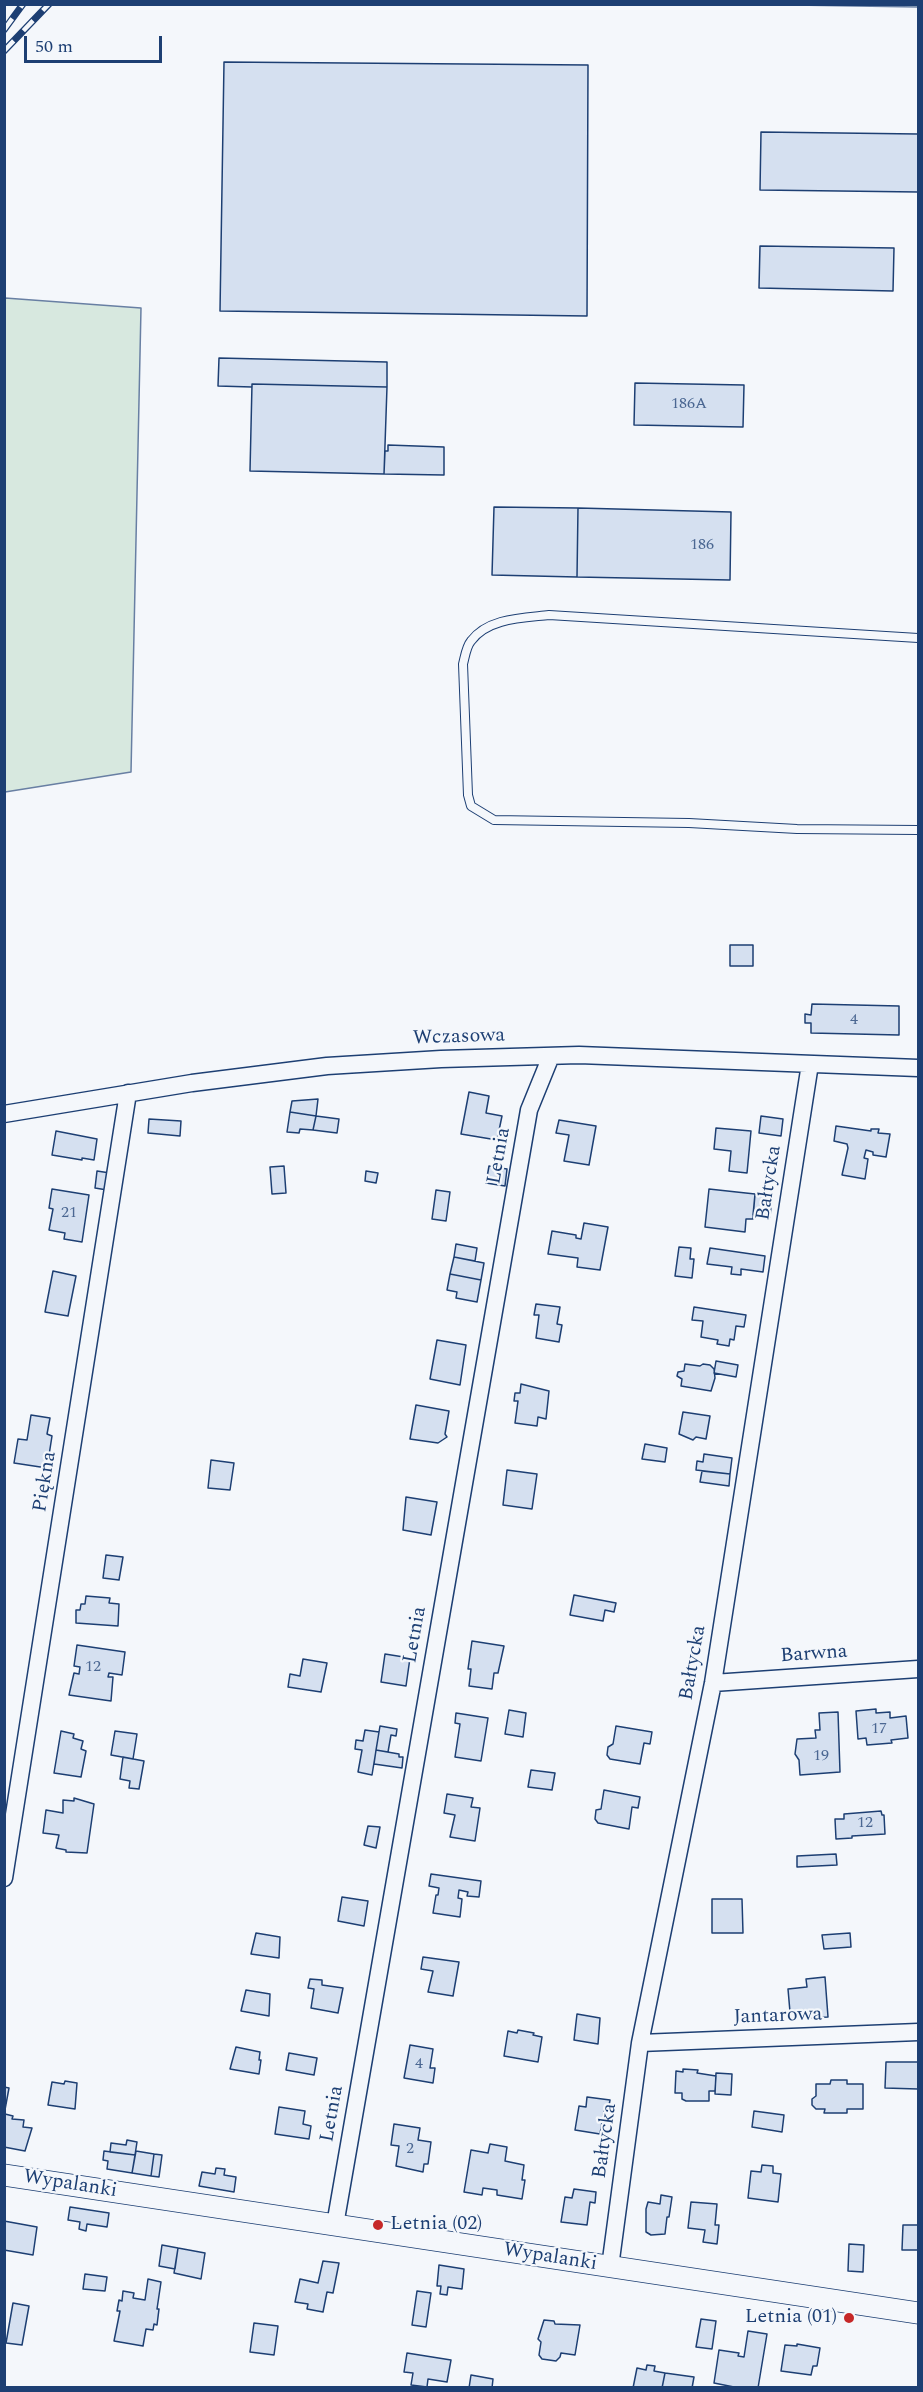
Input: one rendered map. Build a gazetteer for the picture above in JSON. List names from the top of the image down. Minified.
{"streets":{"street":["Wczasowa","Letnia","Bałtycka","Piękna","Barwna","Jantarowa","Wypalanki"]},"crossings":[["Wczasowa","Letnia"],["Wczasowa","Bałtycka"],["Wczasowa","Piękna"],["Letnia","Wypalanki"],["Bałtycka","Barwna"],["Bałtycka","Jantarowa"],["Bałtycka","Wypalanki"]],"places":["Letnia (02)","Letnia (01)"],"house_numbers":["186A","186","4","21","12","17","19","12","4","2"],"scale_bar":"50 m"}
